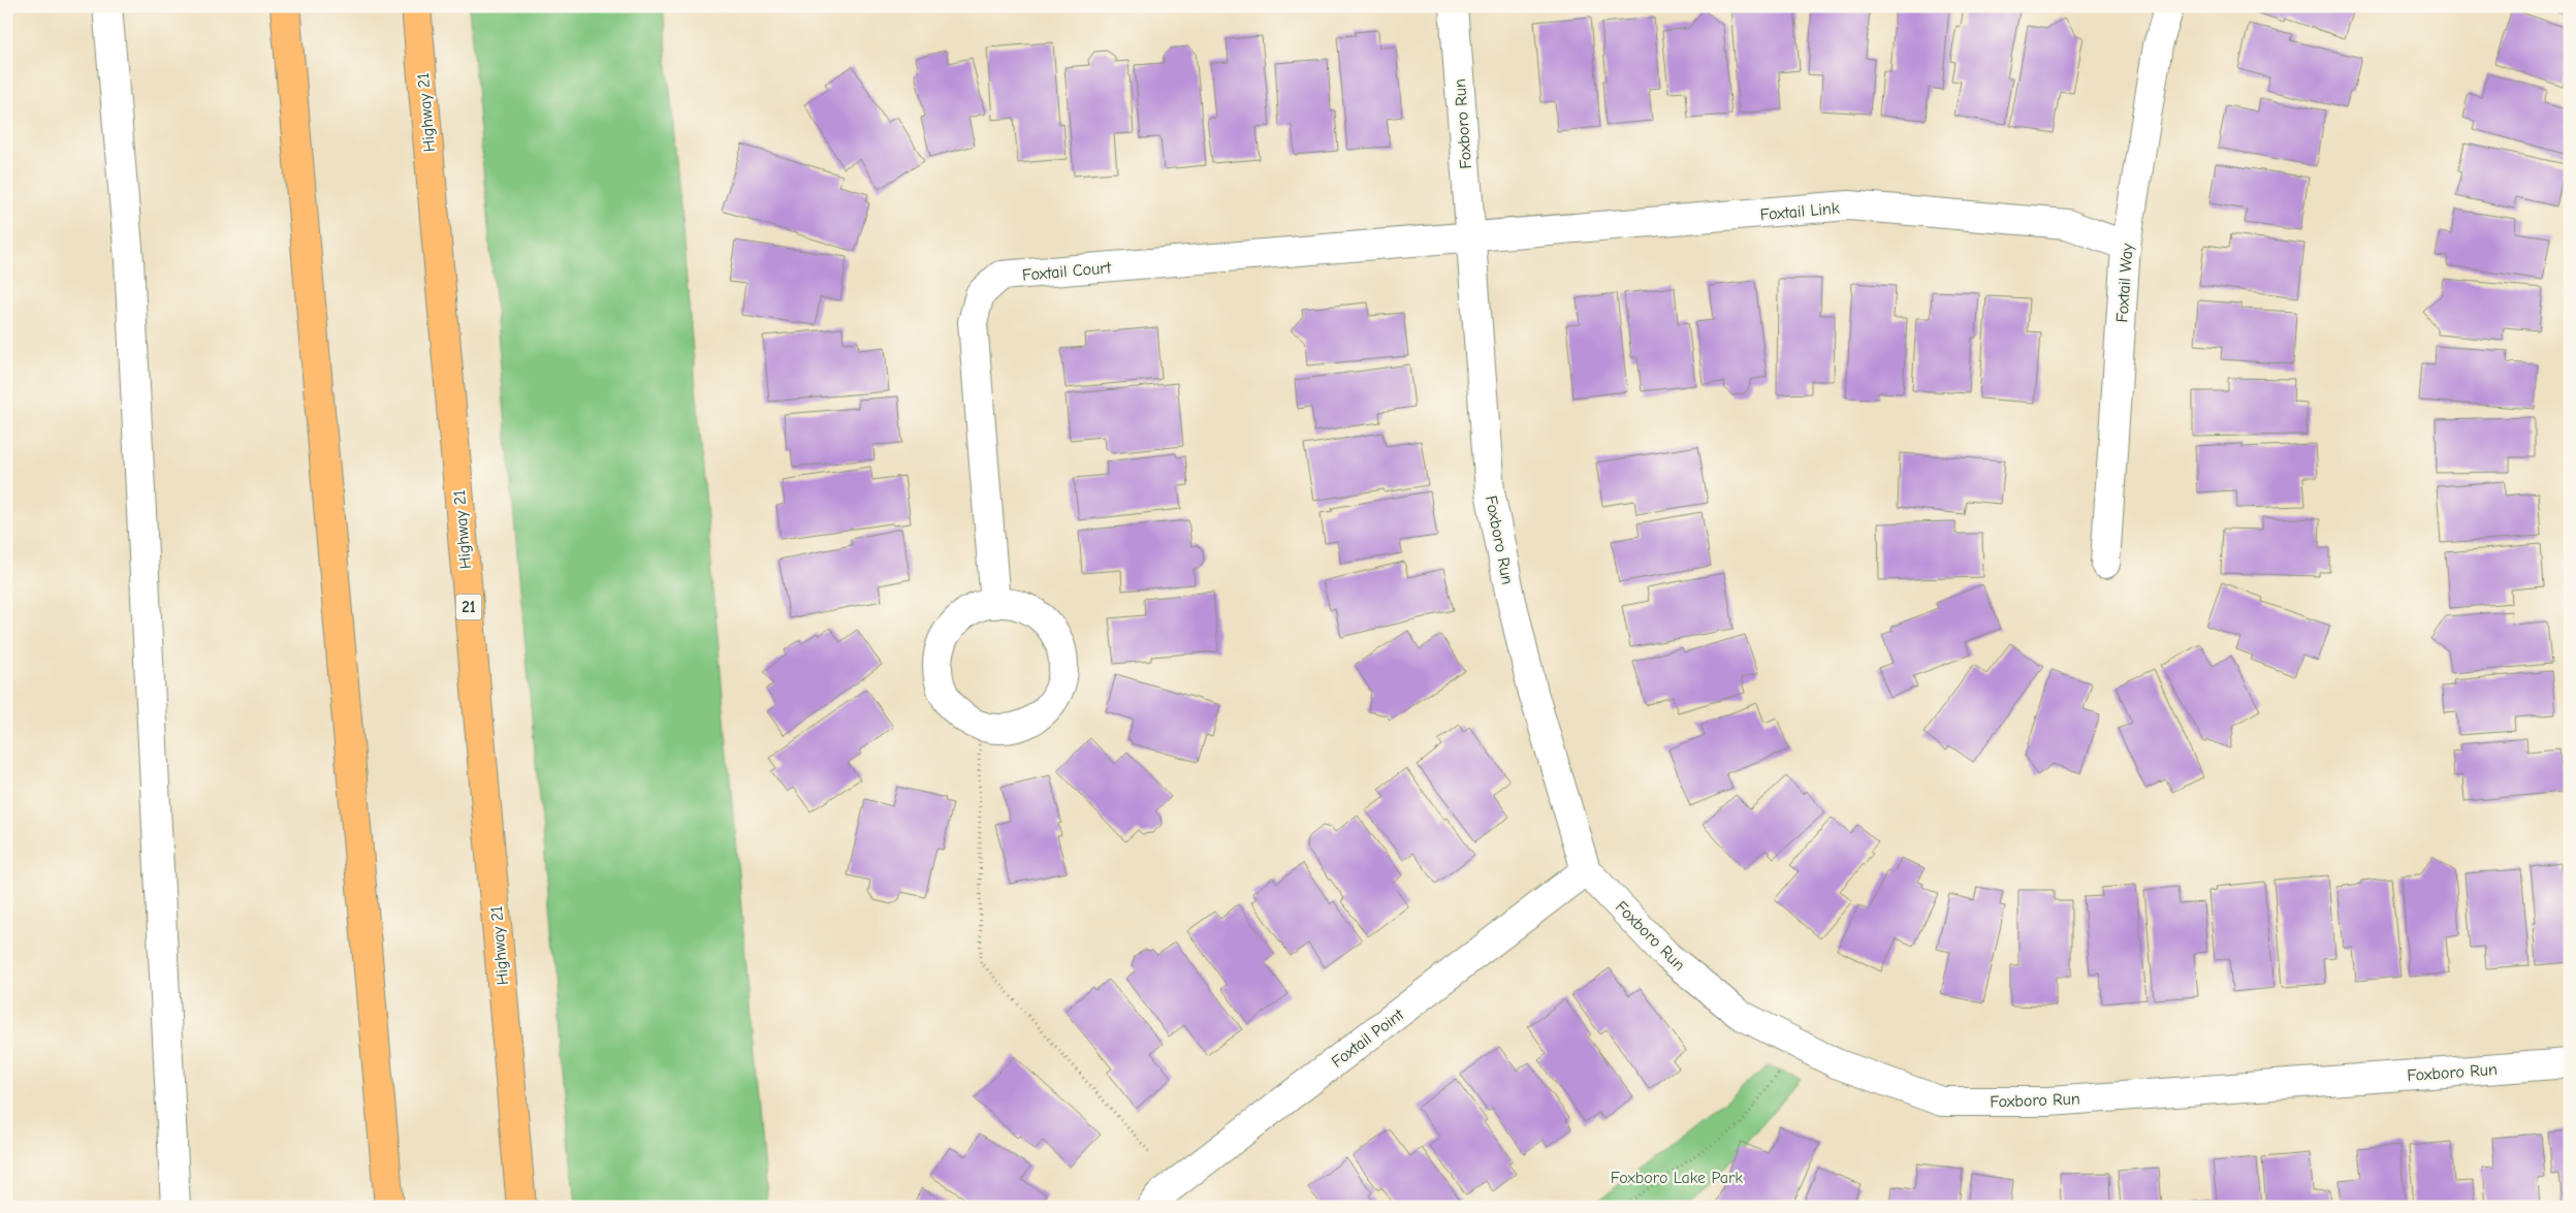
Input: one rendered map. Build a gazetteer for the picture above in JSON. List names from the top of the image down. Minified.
{"streets":{"main road":["Highway 21","21"],"street":["Foxboro Run","Foxtail Link","Foxtail Court","Foxtail Way","Foxtail Point"]},"crossings":[["Foxboro Run","Foxtail Link"],["Foxboro Run","Foxtail Court"],["Foxboro Run","Foxtail Point"],["Foxtail Link","Foxtail Court"],["Foxtail Link","Foxtail Way"]],"parks":["Foxboro Lake Park"]}
